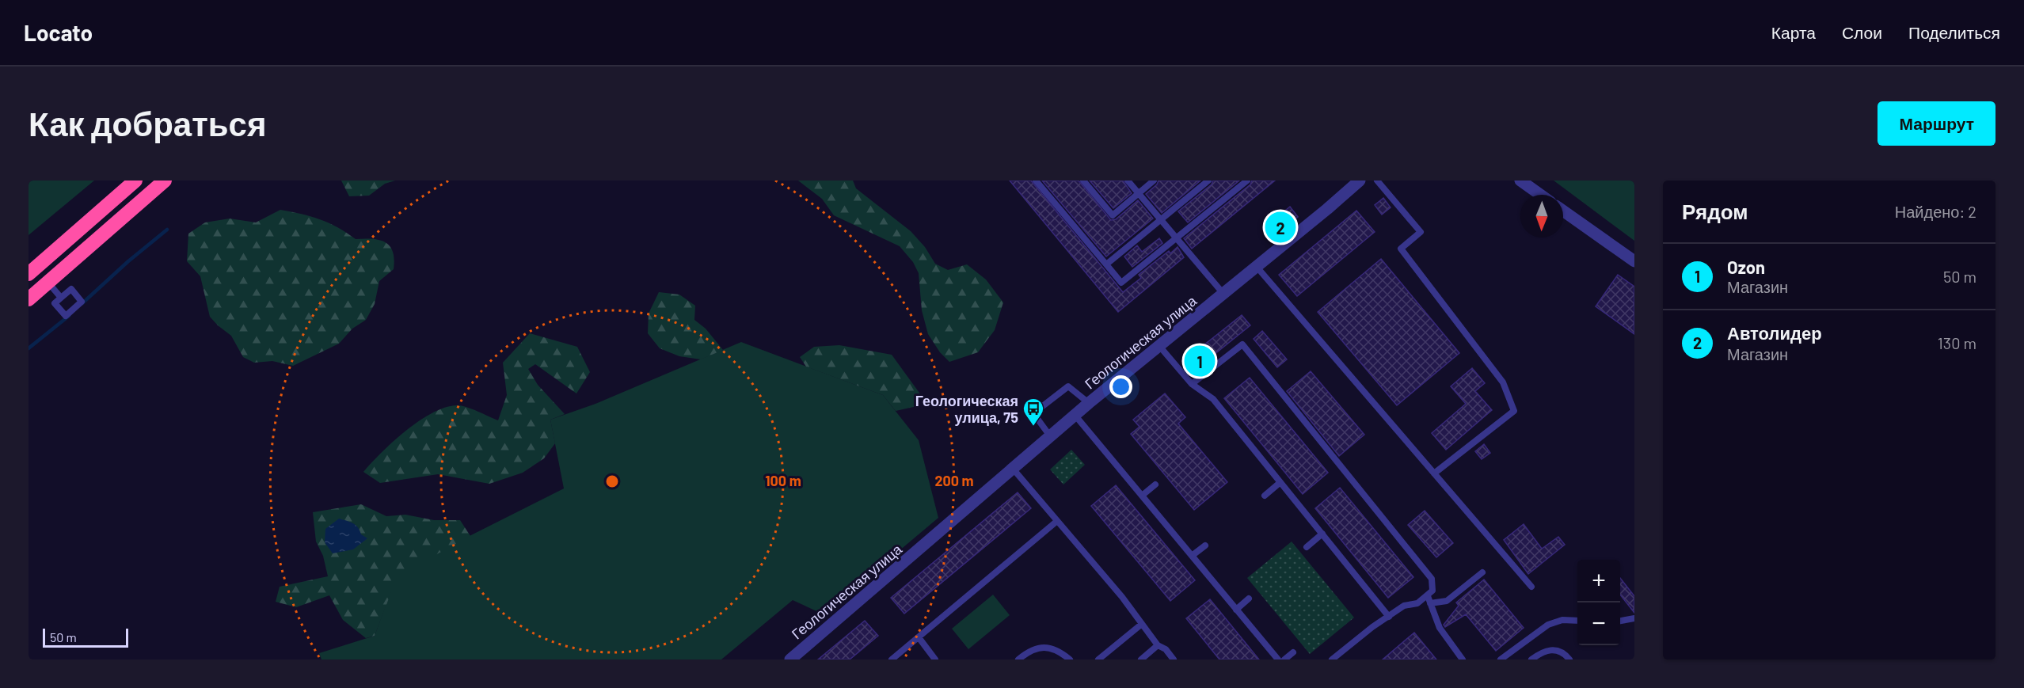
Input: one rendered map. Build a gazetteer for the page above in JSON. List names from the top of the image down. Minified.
{"streets":{"street":["Геологическая улица"]},"places":{"bus stop":["Геологическая улица, 75"]},"scale_bar":"50 m","north":"bottom","page":{"header":"Locato","nav":["Карта","Слои","Поделиться"],"buttons":"Маршрут","title":"Как добраться","heading":["Рядом","Найдено: 2"],"pins":["2","1"],"list":[{"mark":"1","name":"Ozon","note":"Магазин","value":"50 m"},{"mark":"2","name":"Автолидер","note":"Магазин","value":"130 m"}],"map_buttons":["+","−"],"scale":"50 m"},"rings":["100 m","200 m"]}
